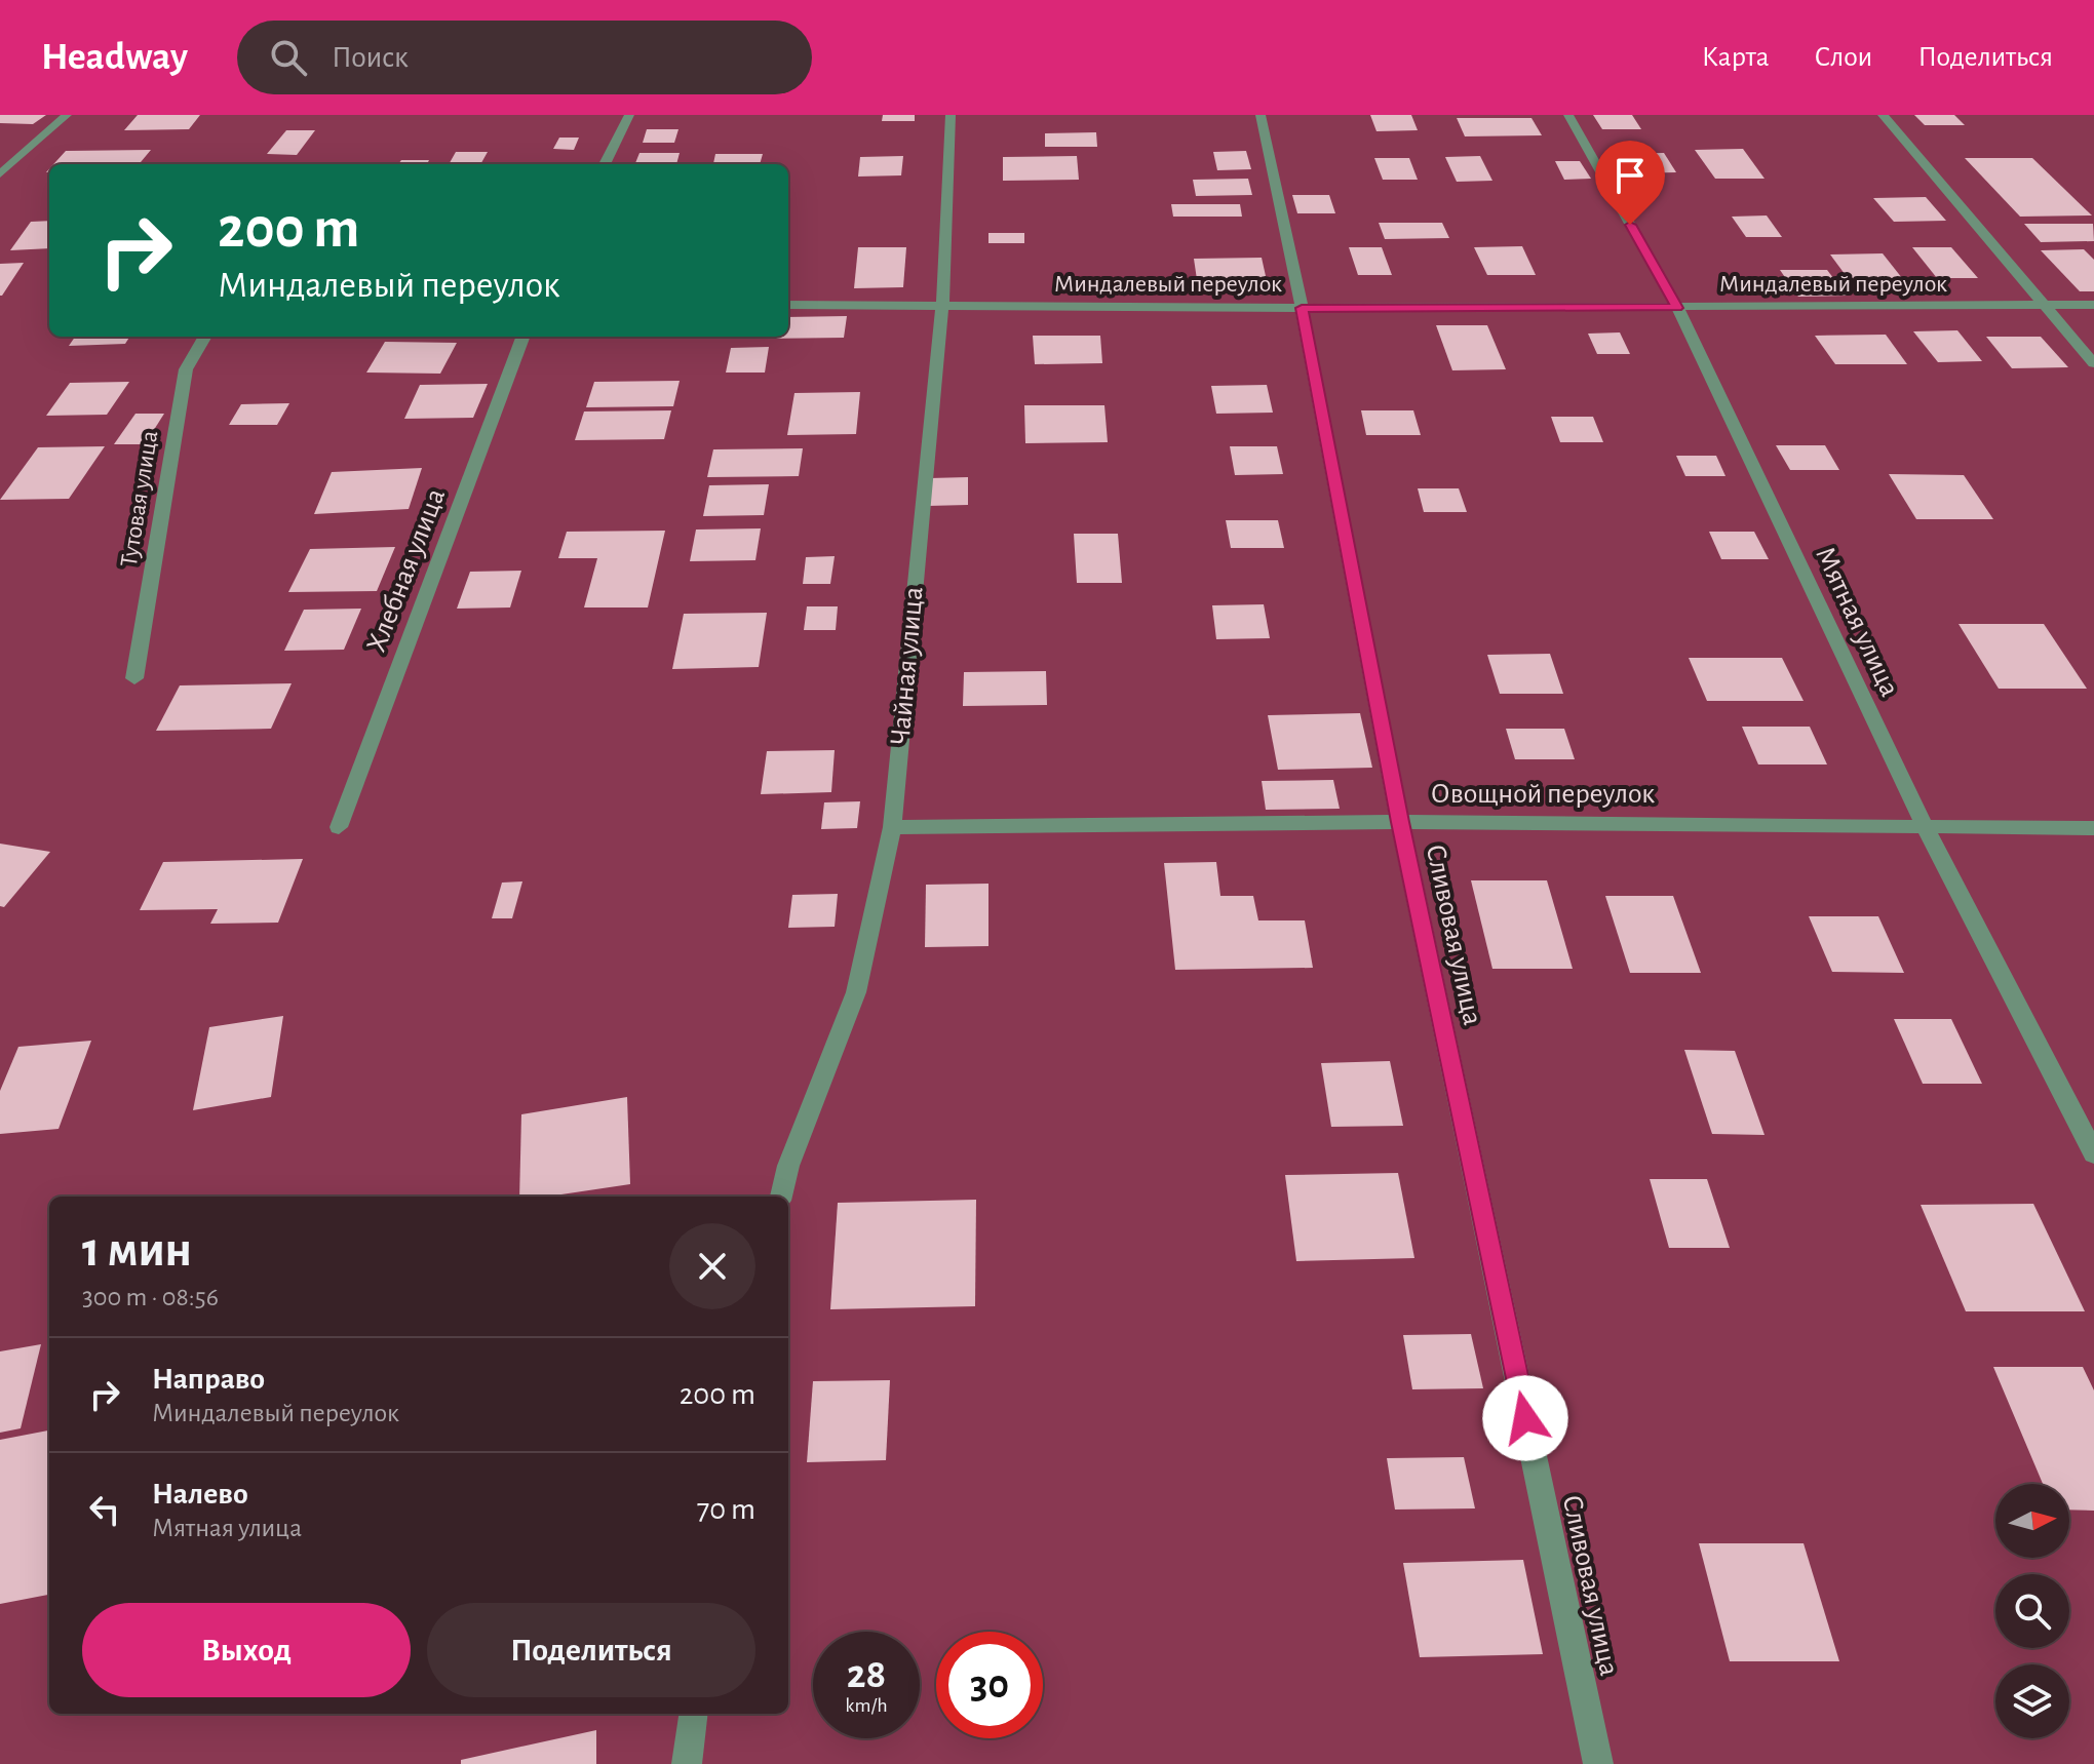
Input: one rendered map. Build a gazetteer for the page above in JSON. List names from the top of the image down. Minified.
{"streets":{"street":["Миндалевый переулок","Тутовая улица","Хлебная улица","Мятная улица","Чайная улица","Овощной переулок","Сливовая улица"]},"crossings":[["Миндалевый переулок","Мятная улица"],["Миндалевый переулок","Чайная улица"],["Миндалевый переулок","Сливовая улица"],["Мятная улица","Овощной переулок"],["Чайная улица","Овощной переулок"],["Овощной переулок","Сливовая улица"]],"north":"right","page":{"header":"Headway","search":"Поиск","nav":["Карта","Слои","Поделиться"],"turn":["200 m","Миндалевый переулок"],"heading":["1 мин","300 m · 08:56"],"list":[{"name":"Направо","note":"Миндалевый переулок","value":"200 m"},{"name":"Налево","note":"Мятная улица","value":"70 m"}],"buttons":["Выход","Поделиться"],"speed":"28 km/h","limit":"30"}}
